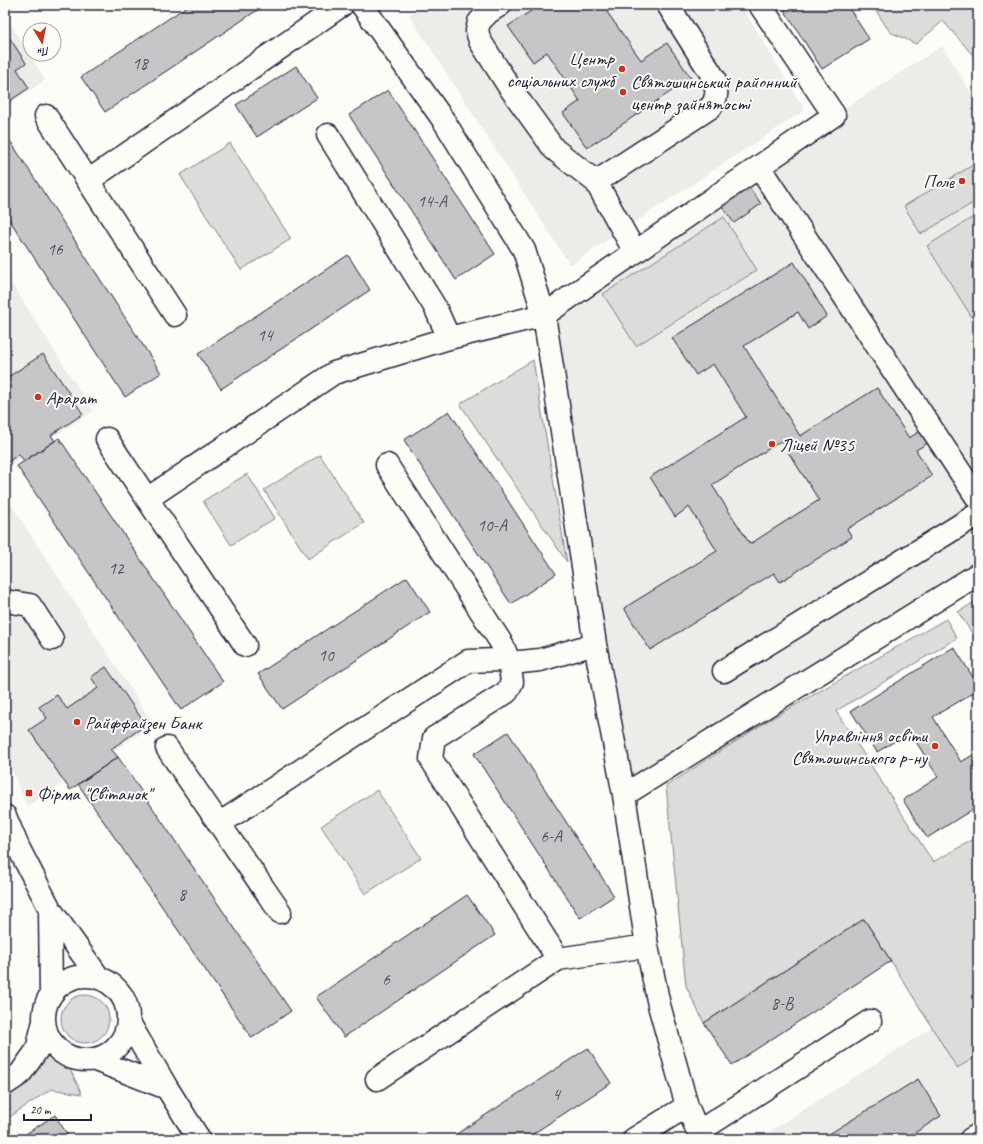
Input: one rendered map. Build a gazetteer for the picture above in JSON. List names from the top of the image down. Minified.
{"places":{"other":["Центр соціальних служб","Святошинський районний центр зайнятості","Поле","Арарат","Ліцей №35","Райффайзен Банк","Управління освіти Святошинського р-ну"],"transit":["Фірма \"Світанок\""]},"house_numbers":["18","14-А","16","14","10-А","12","10","6-А","8","6","8-В","4"],"scale_bar":"20 m","north":"bottom"}
